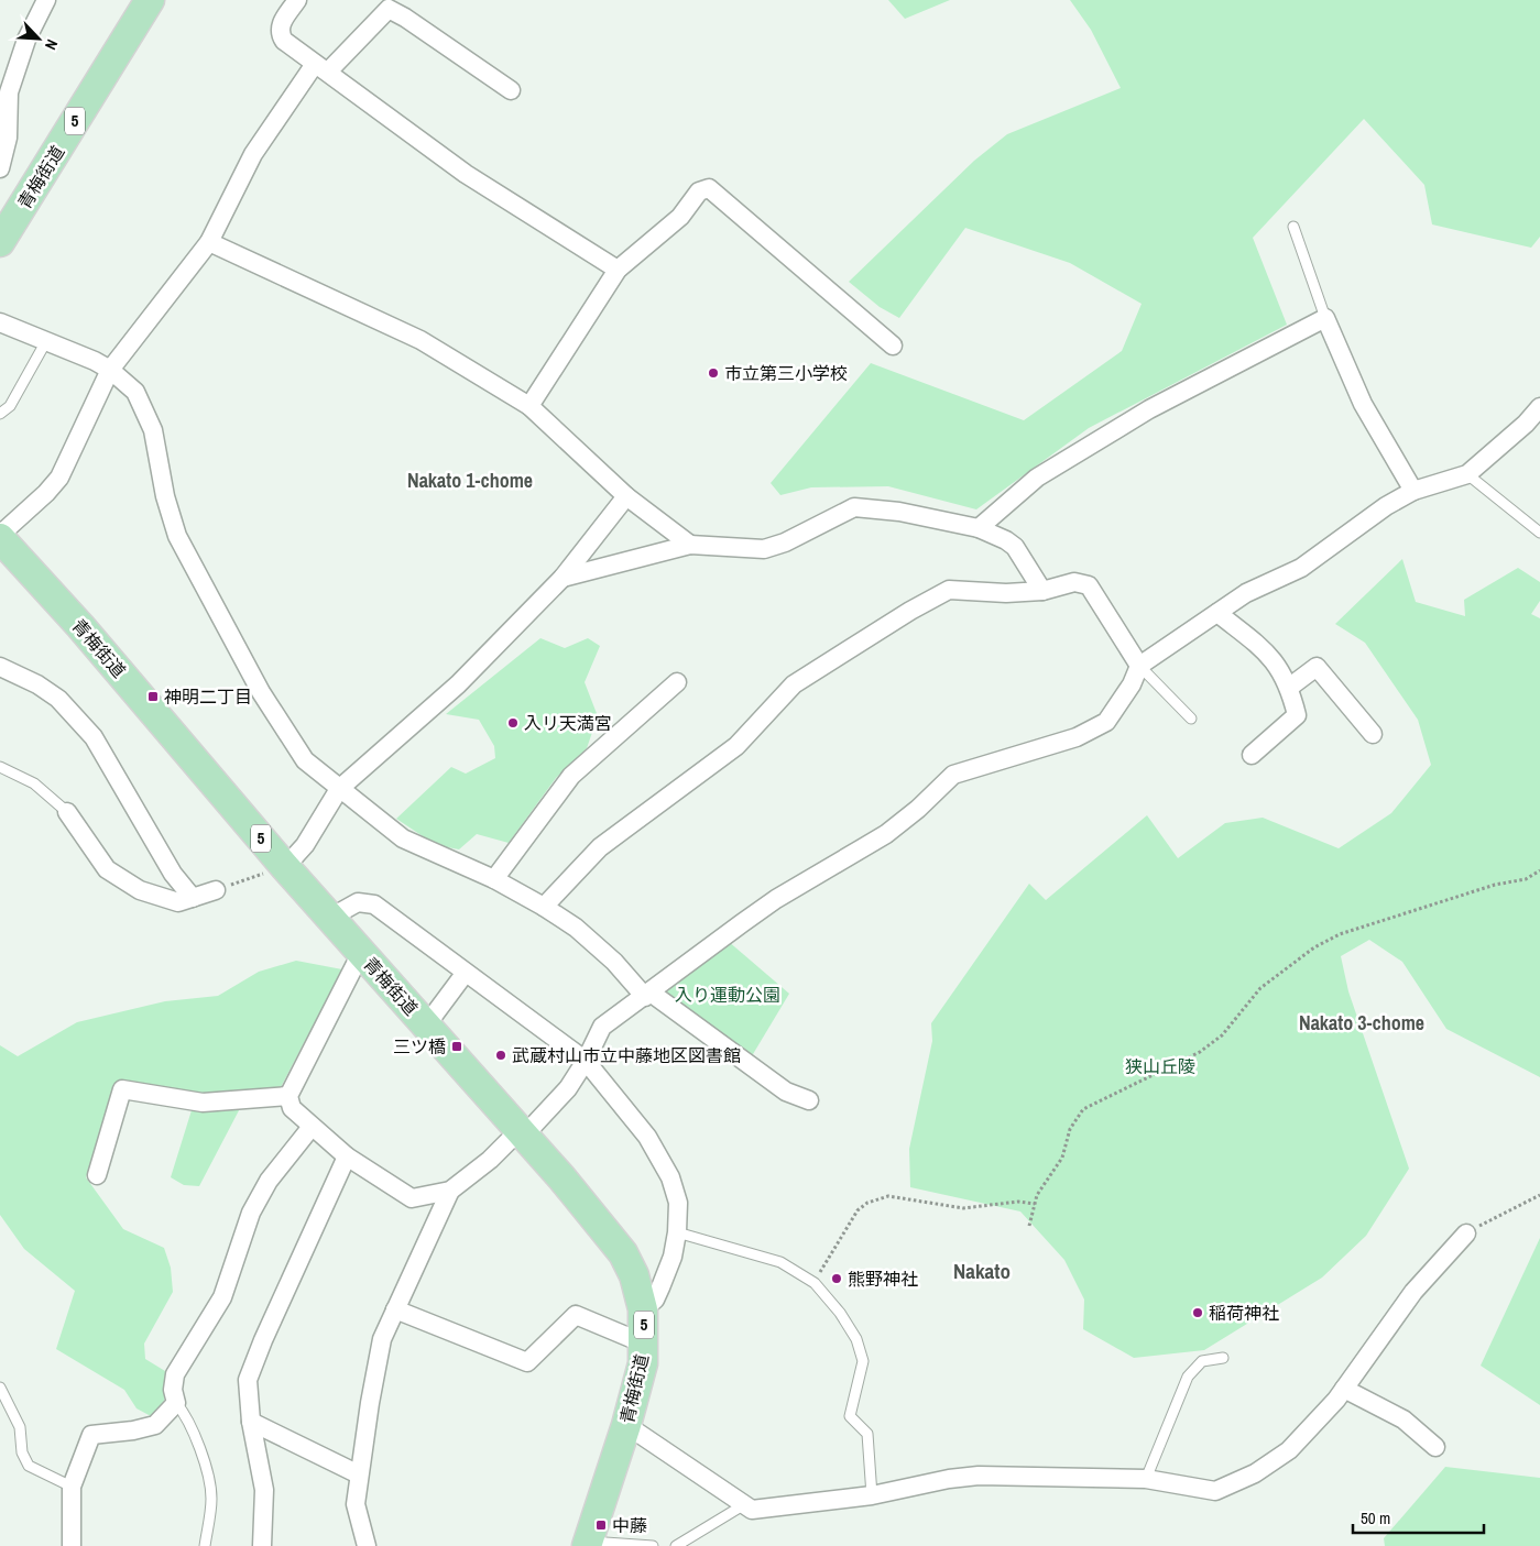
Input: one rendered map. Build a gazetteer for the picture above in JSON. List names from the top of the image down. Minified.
{"streets":{"main road":["5","青梅街道"]},"districts":["Nakato 1-chome","Nakato 3-chome","Nakato"],"parks":["入り運動公園","狭山丘陵"],"places":{"other":["市立第三小学校","入リ天満宮","武蔵村山市立中藤地区図書館","熊野神社","稲荷神社"],"transit":["神明二丁目","三ツ橋","中藤"]},"scale_bar":"50 m","north":"bottom right"}
